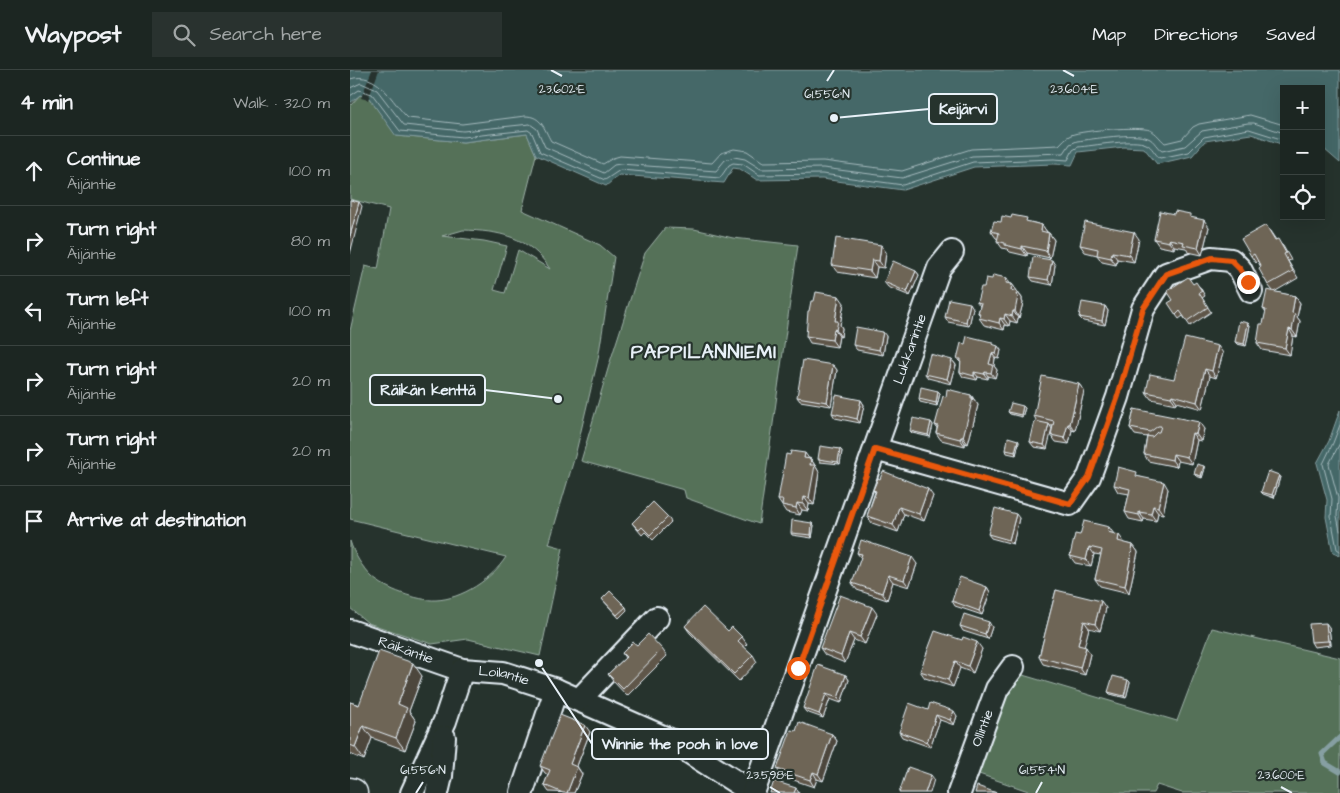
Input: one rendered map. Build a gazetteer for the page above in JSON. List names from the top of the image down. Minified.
{"streets":{"street":["Lukkarintie","Räikäntie","Loilantie","Ollintie"]},"crossings":[["Lukkarintie","Loilantie"],["Räikäntie","Loilantie"]],"districts":["PAPPILANNIEMI"],"places":["Keijärvi","Räikän kenttä","Winnie the pooh in love"],"page":{"header":"Waypost","search":"Search here","nav":["Map","Directions","Saved"],"heading":["4 min","Walk · 320 m"],"map_buttons":["+","−"],"list":[["Continue","Äijäntie","100 m"],["Turn right","Äijäntie","80 m"],["Turn left","Äijäntie","100 m"],["Turn right","Äijäntie","20 m"],["Turn right","Äijäntie","20 m"],"Arrive at destination"]},"coordinates":["23.602°E","23.604°E","61.556°N","61.554°N","23.598°E","23.600°E"]}
